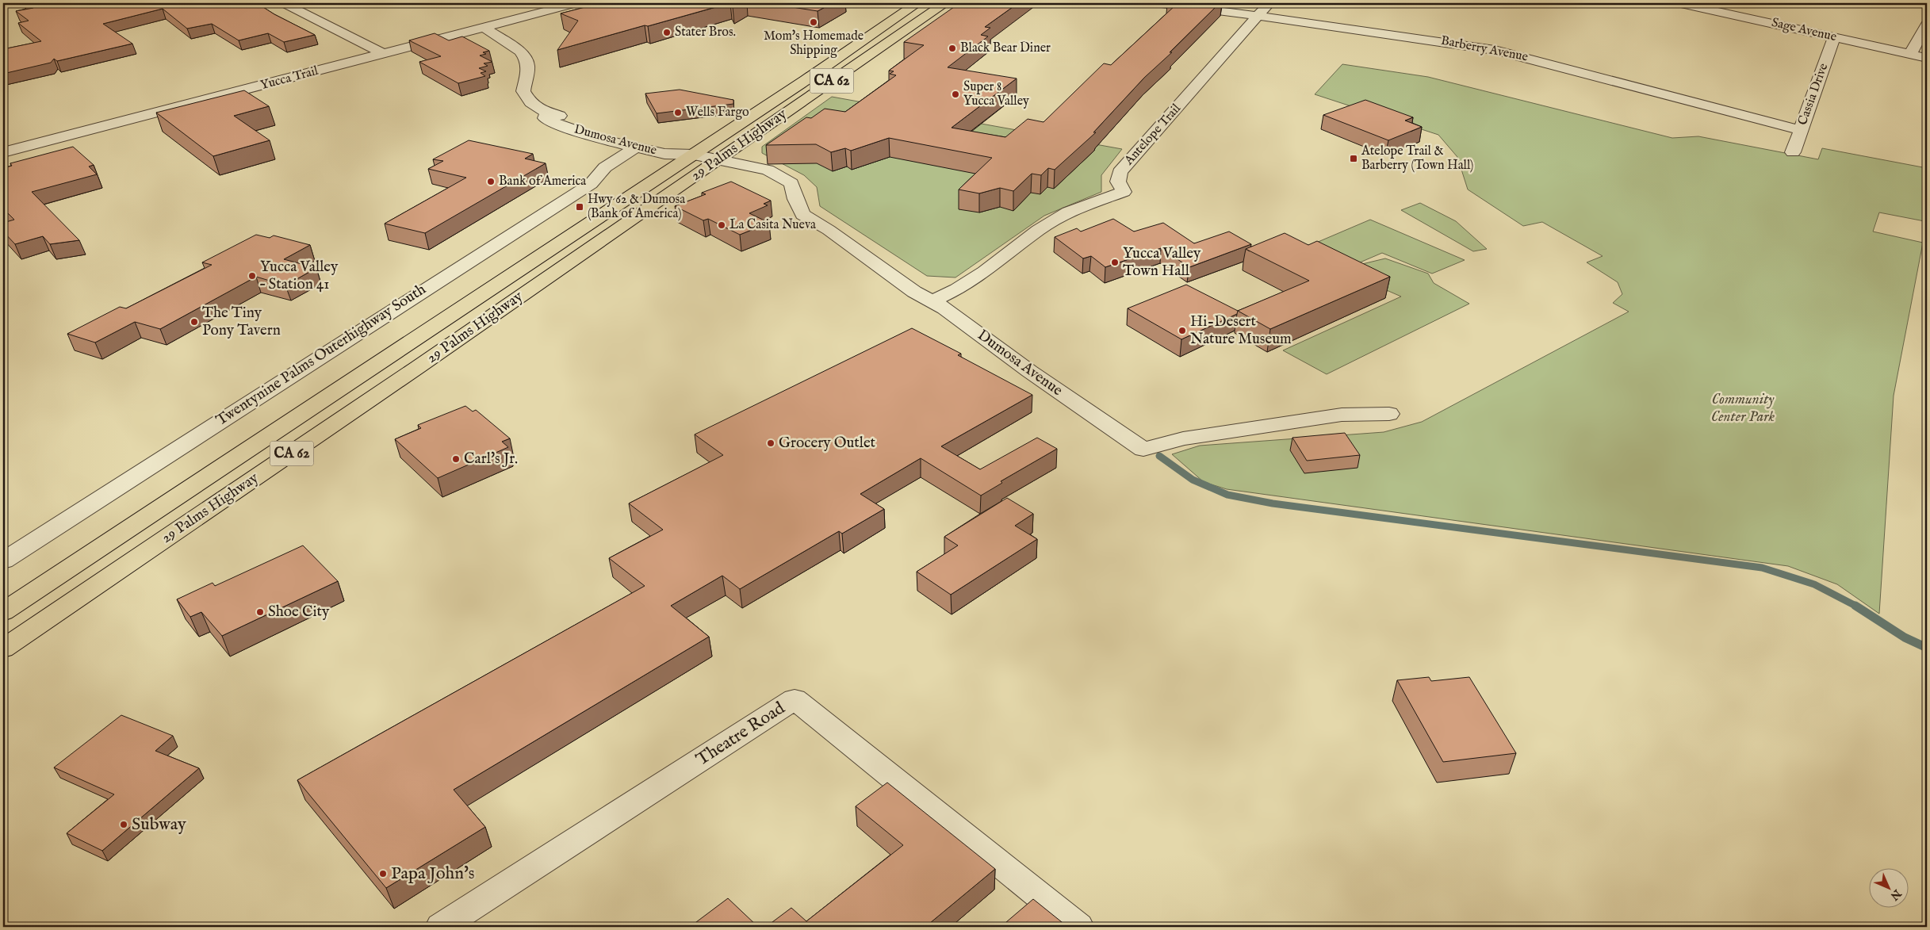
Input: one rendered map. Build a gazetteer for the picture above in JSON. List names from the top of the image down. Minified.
{"streets":{"main road":["CA 62","29 Palms Highway"],"street":["Sage Avenue","Barberry Avenue","Yucca Trail","Cassia Drive","Antelope Trail","Dumosa Avenue","Twentynine Palms Outerhighway South","Theatre Road"]},"crossings":[["Sage Avenue","Cassia Drive"],["Barberry Avenue","Cassia Drive"],["Barberry Avenue","Antelope Trail"],["Yucca Trail","Dumosa Avenue"],["Antelope Trail","Dumosa Avenue"],["Dumosa Avenue","29 Palms Highway"],["Dumosa Avenue","Twentynine Palms Outerhighway South"]],"parks":["Community Center Park"],"places":{"other":["Mom's Homemade Shipping","Stater Bros.","Black Bear Diner","Super 8 Yucca Valley","Wells Fargo","Bank of America","La Casita Nueva","Yucca Valley Town Hall","Yucca Valley – Station 41","The Tiny Pony Tavern","Hi-Desert Nature Museum","Grocery Outlet","Carl's Jr.","Shoe City","Subway","Papa John's"],"transit":["Atelope Trail & Barberry (Town Hall)","Hwy 62 & Dumosa (Bank of America)"]},"north":"bottom right"}
